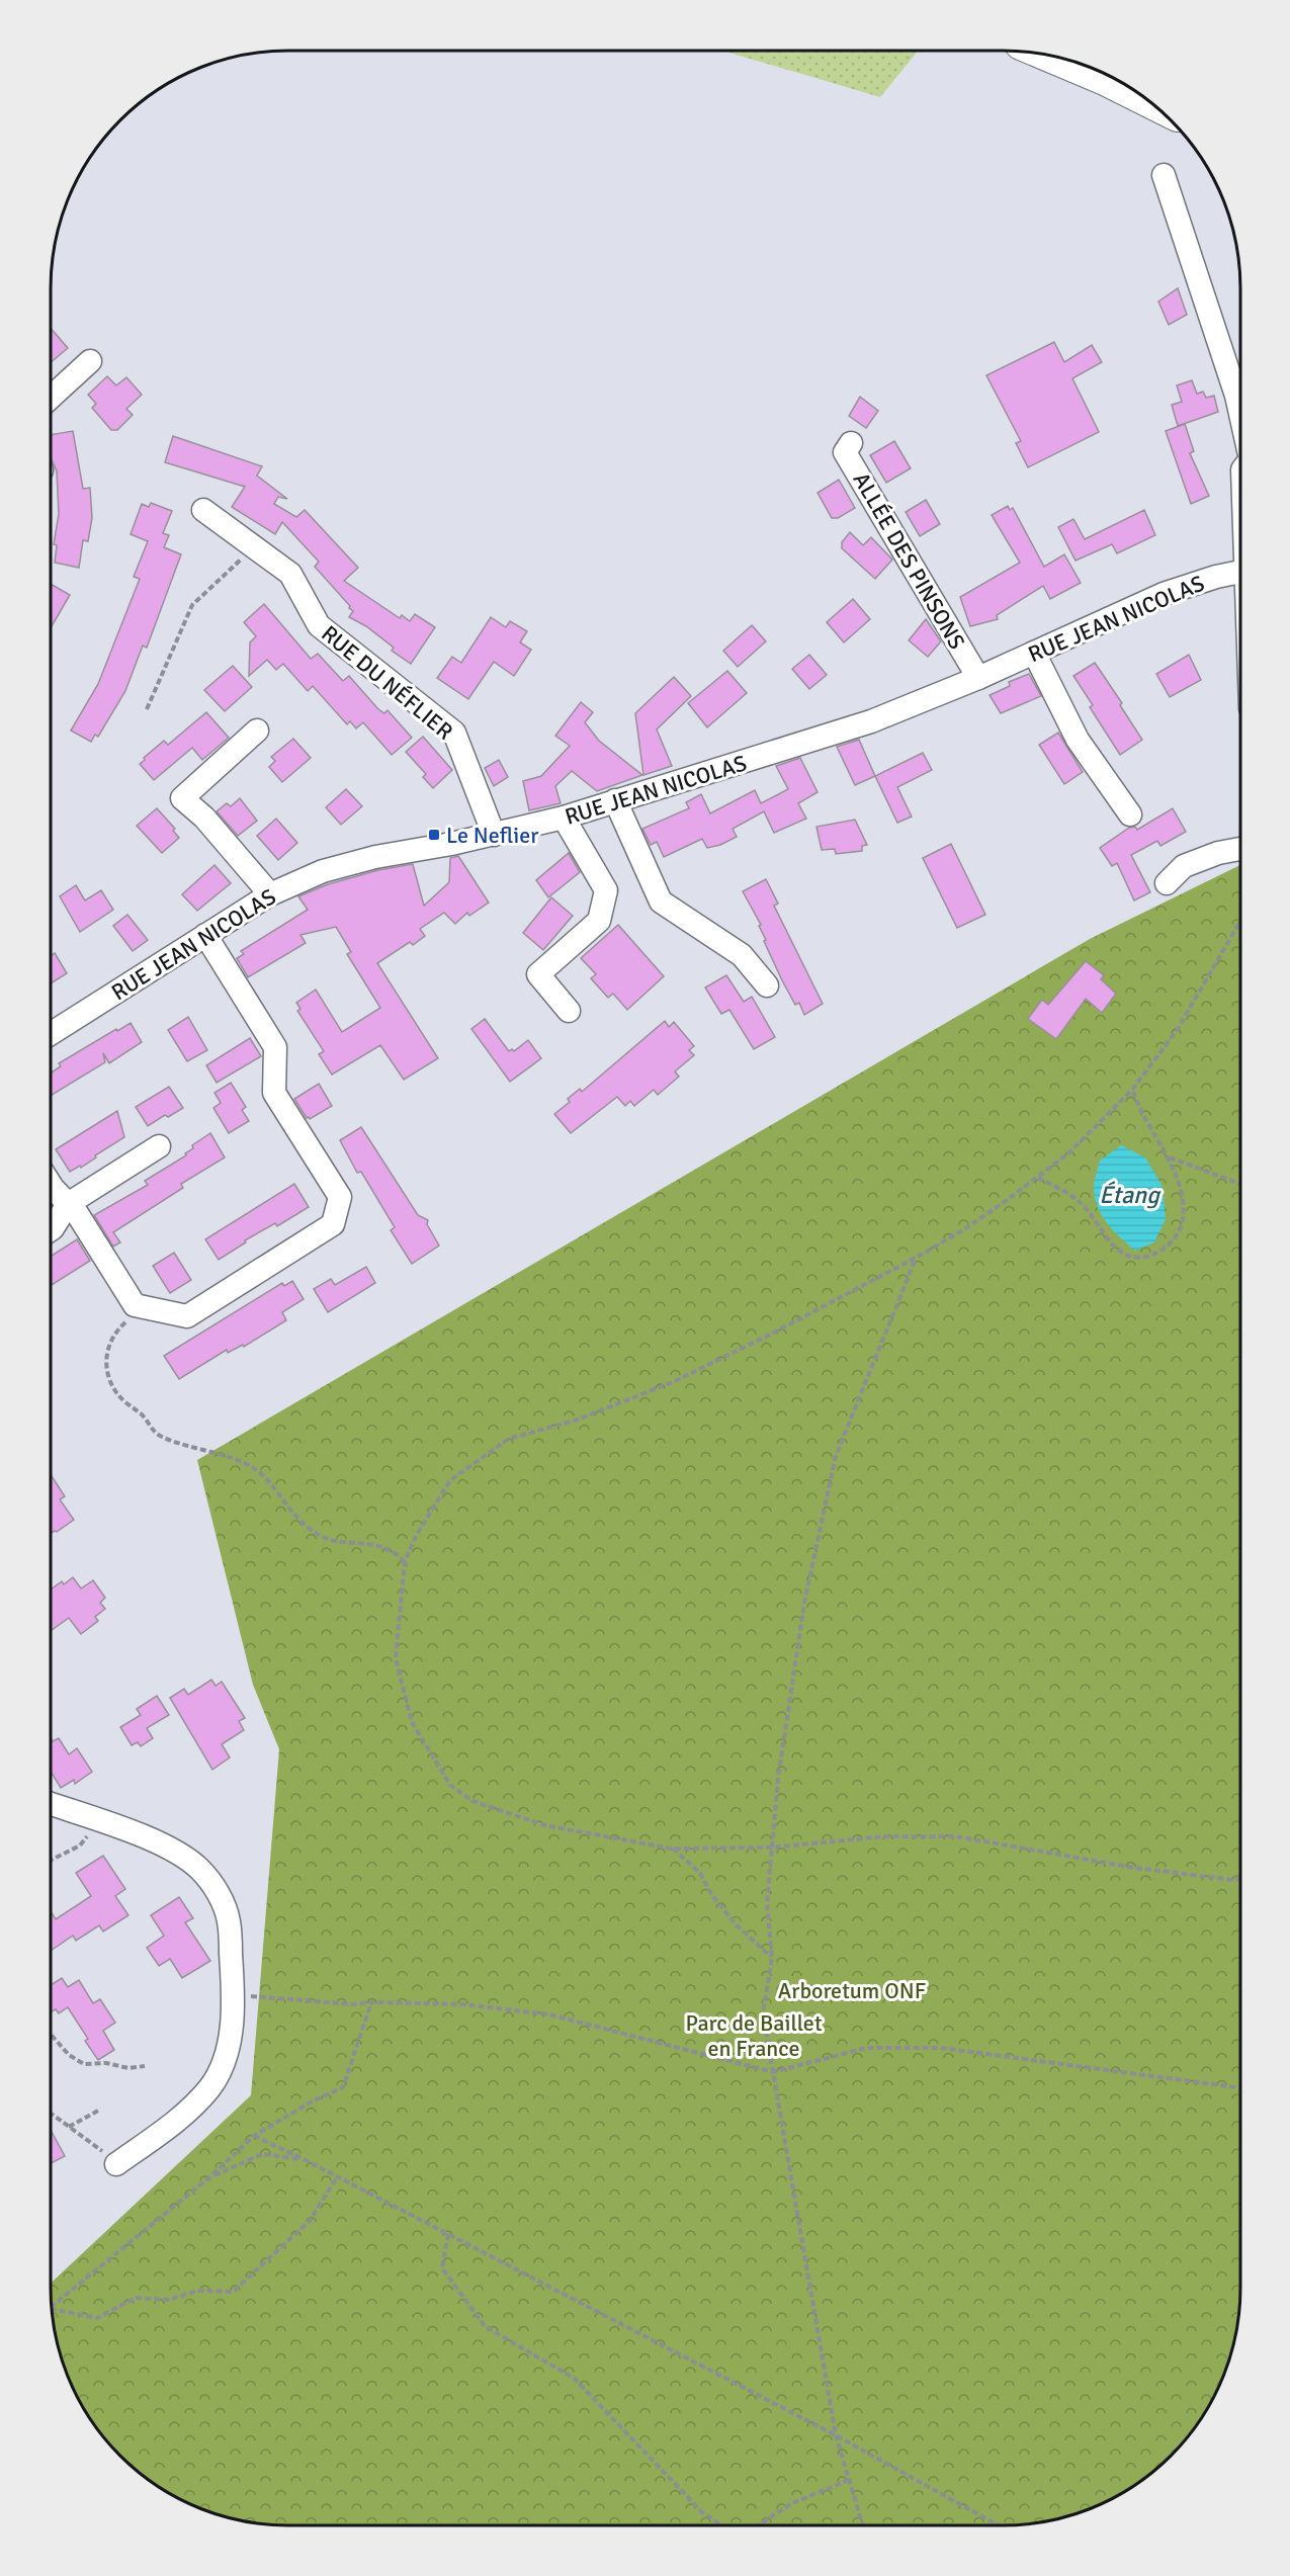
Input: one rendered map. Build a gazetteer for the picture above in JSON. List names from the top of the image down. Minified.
{"streets":{"street":["ALLÉE DES PINSONS","RUE JEAN NICOLAS","RUE DU NÉFLIER"]},"crossings":[["ALLÉE DES PINSONS","RUE JEAN NICOLAS"],["RUE JEAN NICOLAS","RUE DU NÉFLIER"]],"water":["Étang"],"parks":["Arboretum ONF","Parc de Baillet en France"],"places":{"transit":["Le Neflier"]}}
